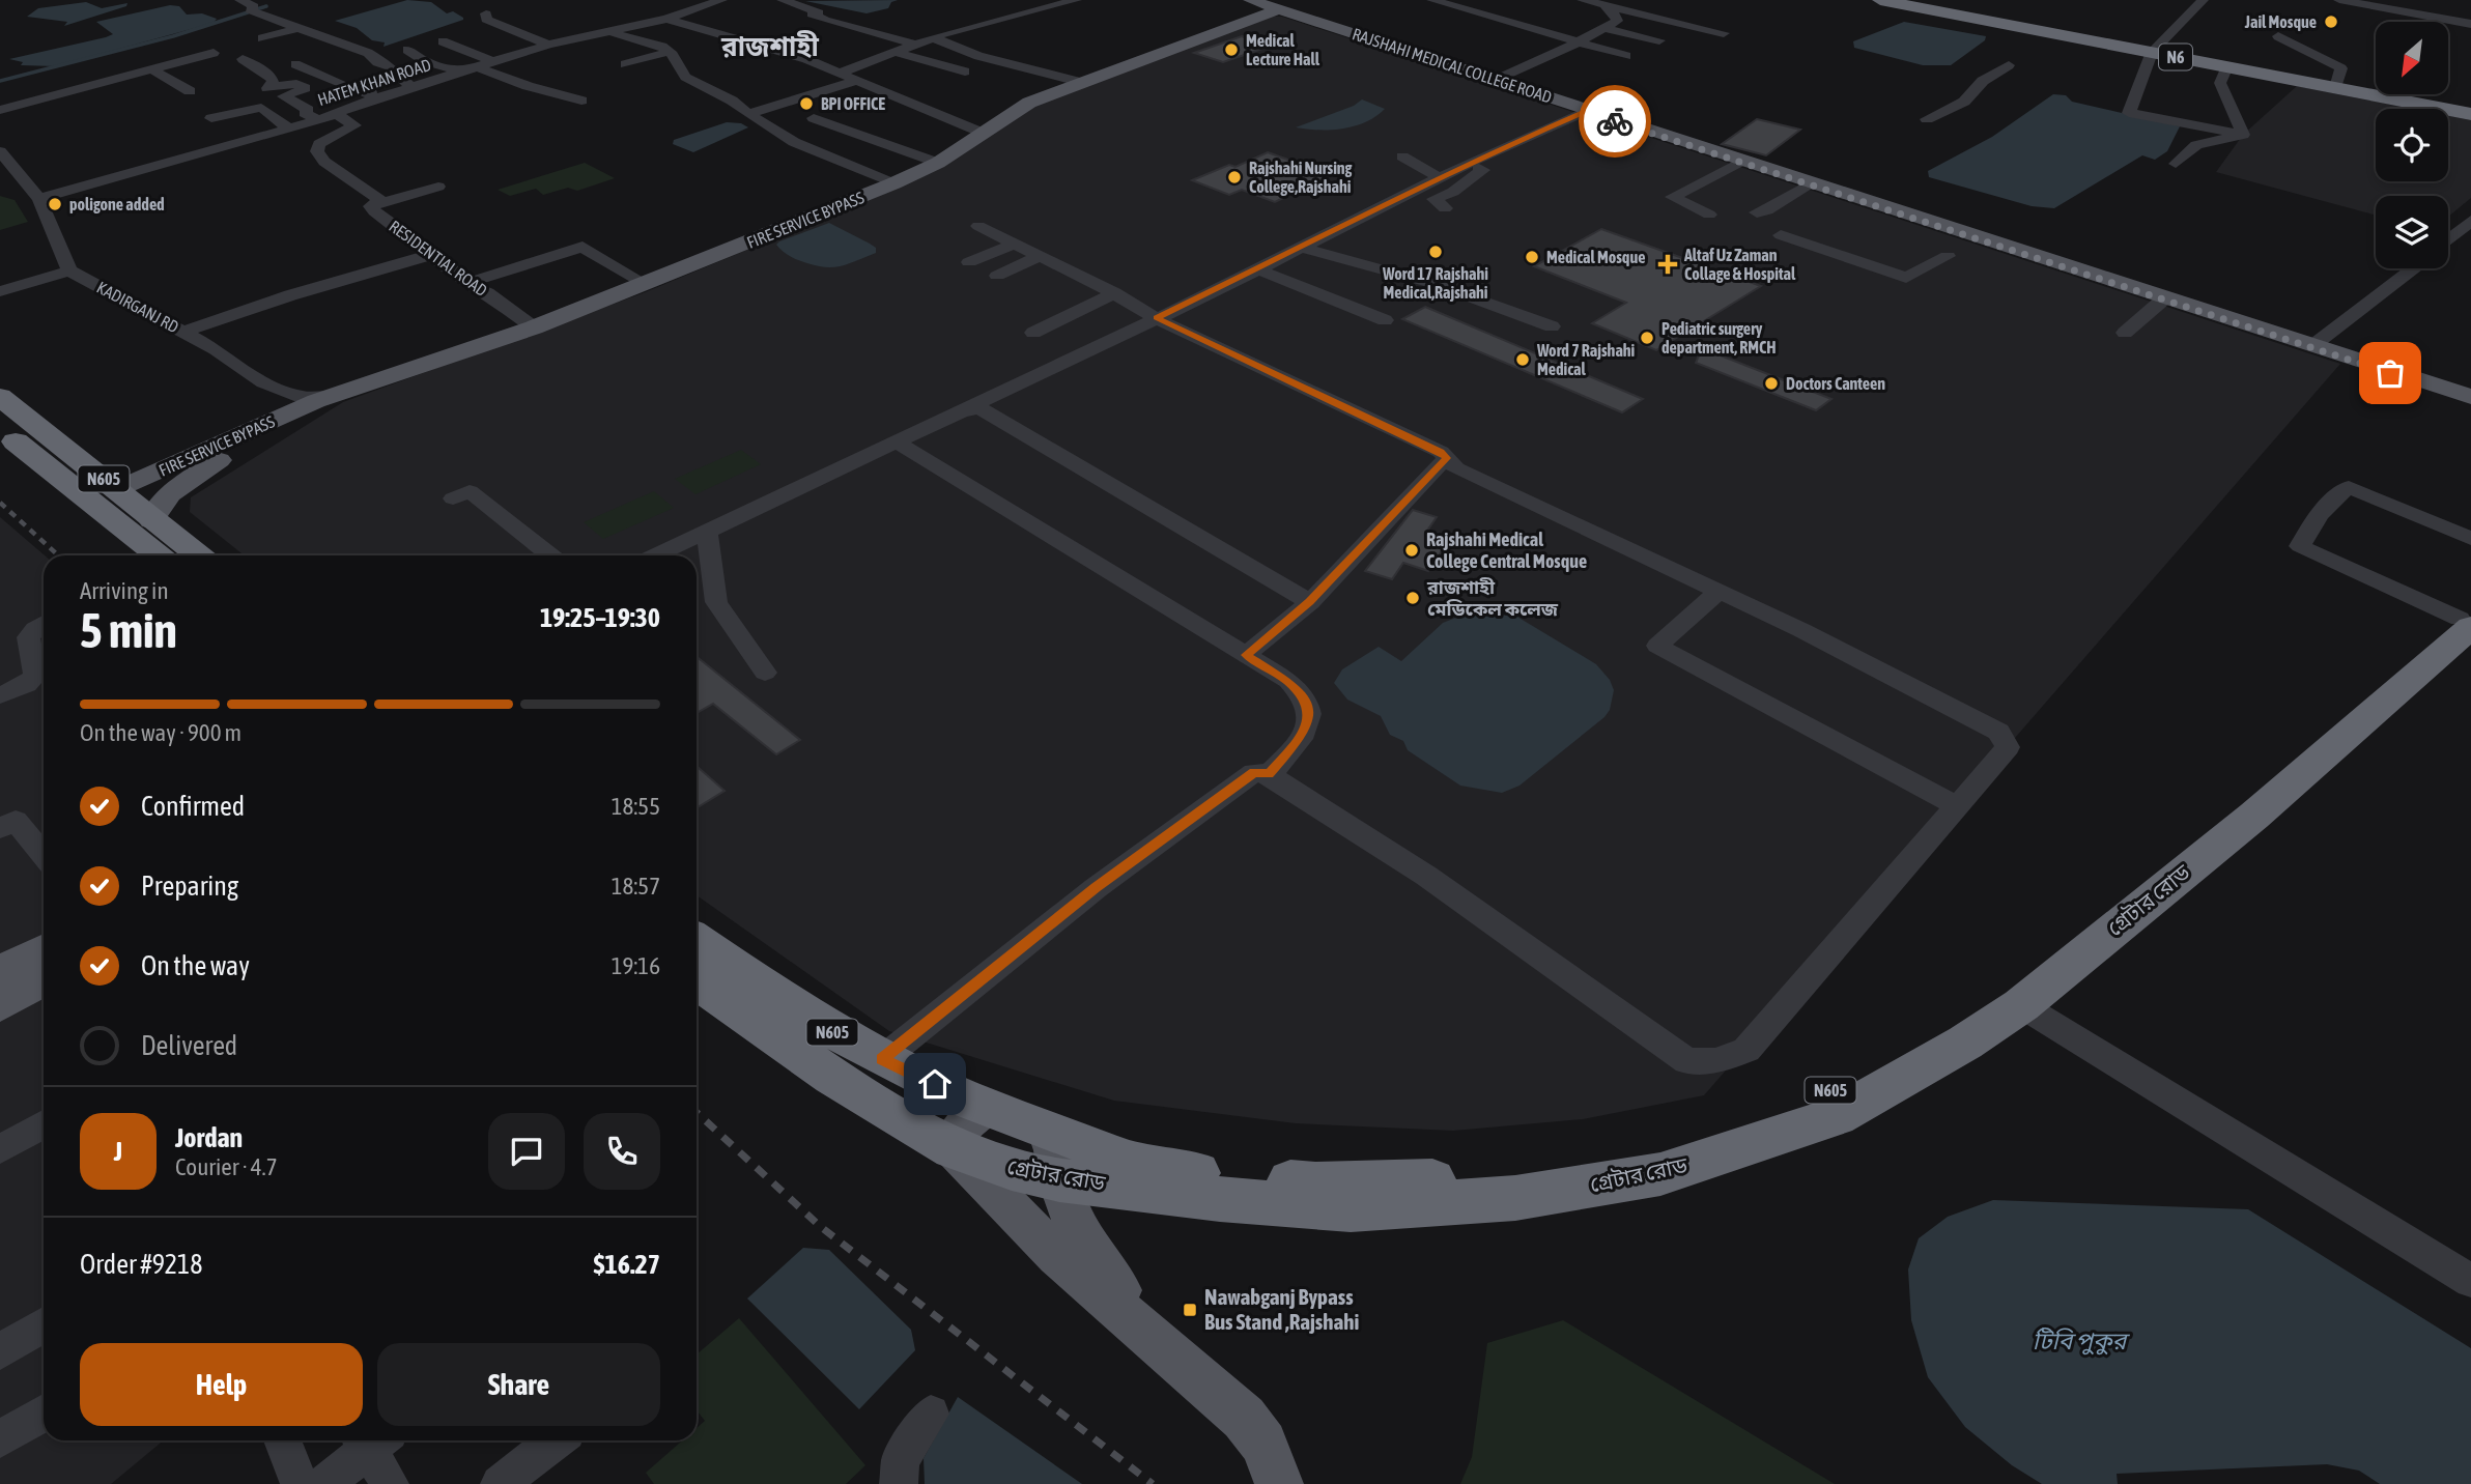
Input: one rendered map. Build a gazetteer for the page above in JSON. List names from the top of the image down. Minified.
{"streets":{"highway":["N6","N605","গ্রেটার রোড"],"main road":["RAJSHAHI MEDICAL COLLEGE ROAD","FIRE SERVICE BYPASS"],"street":["HATEM KHAN ROAD","RESIDENTIAL ROAD","KADIRGANJ RD"]},"crossings":[["RAJSHAHI MEDICAL COLLEGE ROAD","FIRE SERVICE BYPASS"],["HATEM KHAN ROAD","RESIDENTIAL ROAD"],["FIRE SERVICE BYPASS","RESIDENTIAL ROAD"],["FIRE SERVICE BYPASS","KADIRGANJ RD"],["FIRE SERVICE BYPASS","N605"],["N605","গ্রেটার রোড"]],"districts":["রাজশাহী"],"water":["টিবি পুকুর"],"places":{"other":["Jail Mosque","Medical Lecture Hall","BPI OFFICE","Rajshahi Nursing College,Rajshahi","poligone added","Word 17 Rajshahi Medical,Rajshahi","Medical Mosque","Pediatric surgery department, RMCH","Word 7 Rajshahi Medical","Doctors Canteen","Rajshahi Medical College Central Mosque","রাজশাহী মেডিকেল কলেজ"],"health":["Altaf Uz Zaman Collage & Hospital"],"transit":["Nawabganj Bypass Bus Stand ,Rajshahi"]},"north":"bottom left","page":{"heading":["5 min","Arriving in","19:25–19:30"],"panel":["Jordan","Courier · 4.7","Order #9218","$16.27"],"bar":"On the way · 900 m","list":[["Confirmed","18:55"],["Preparing","18:57"],["On the way","19:16"],"Delivered"],"round":"J","buttons":["Help","Share"]}}
